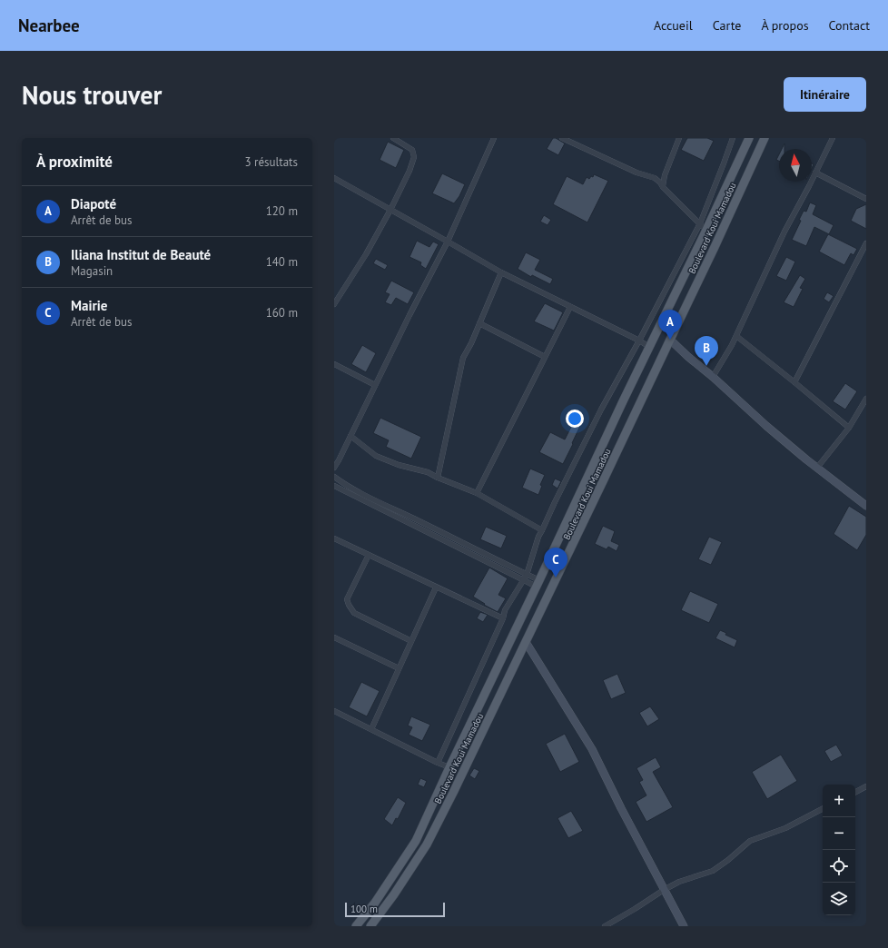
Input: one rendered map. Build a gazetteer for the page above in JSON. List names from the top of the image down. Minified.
{"streets":{"main road":["Boulevard Koui Mamadou"]},"scale_bar":"100 m","north":"top","page":{"header":"Nearbee","nav":["Accueil","Carte","À propos","Contact"],"buttons":"Itinéraire","title":"Nous trouver","heading":["À proximité","3 résultats"],"list":[{"mark":"A","name":"Diapoté","note":"Arrêt de bus","value":"120 m"},{"mark":"B","name":"Iliana Institut de Beauté","note":"Magasin","value":"140 m"},{"mark":"C","name":"Mairie","note":"Arrêt de bus","value":"160 m"}],"pins":["A","B","C"],"map_buttons":["+","−"],"scale":"100 m"}}
